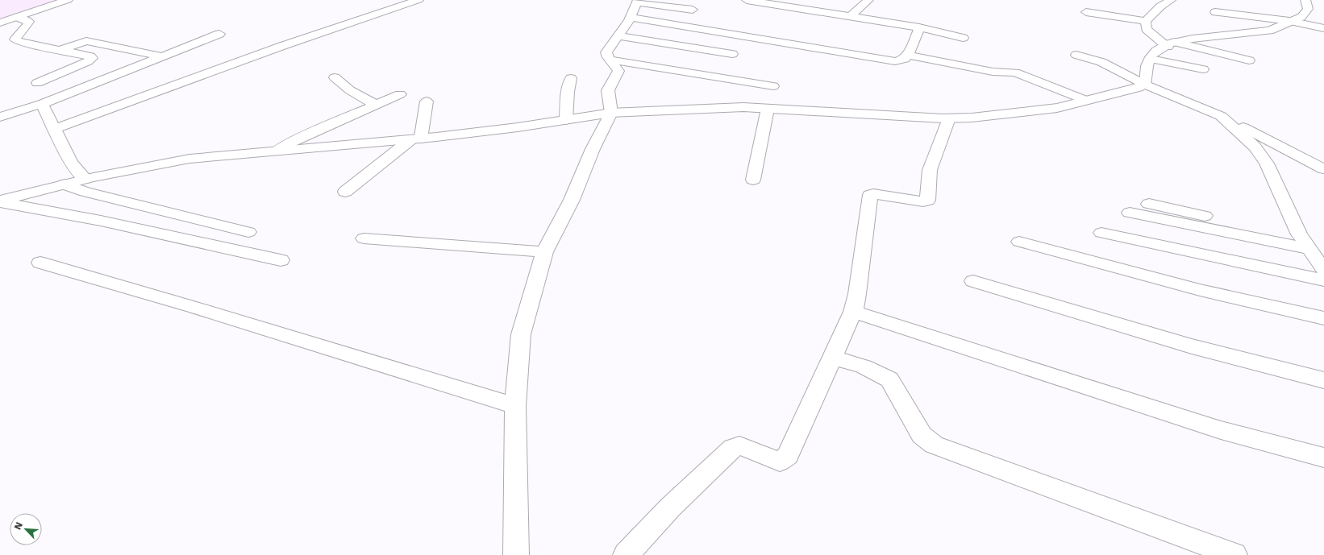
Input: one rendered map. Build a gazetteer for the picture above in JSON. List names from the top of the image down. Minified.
{"north":"top left"}
